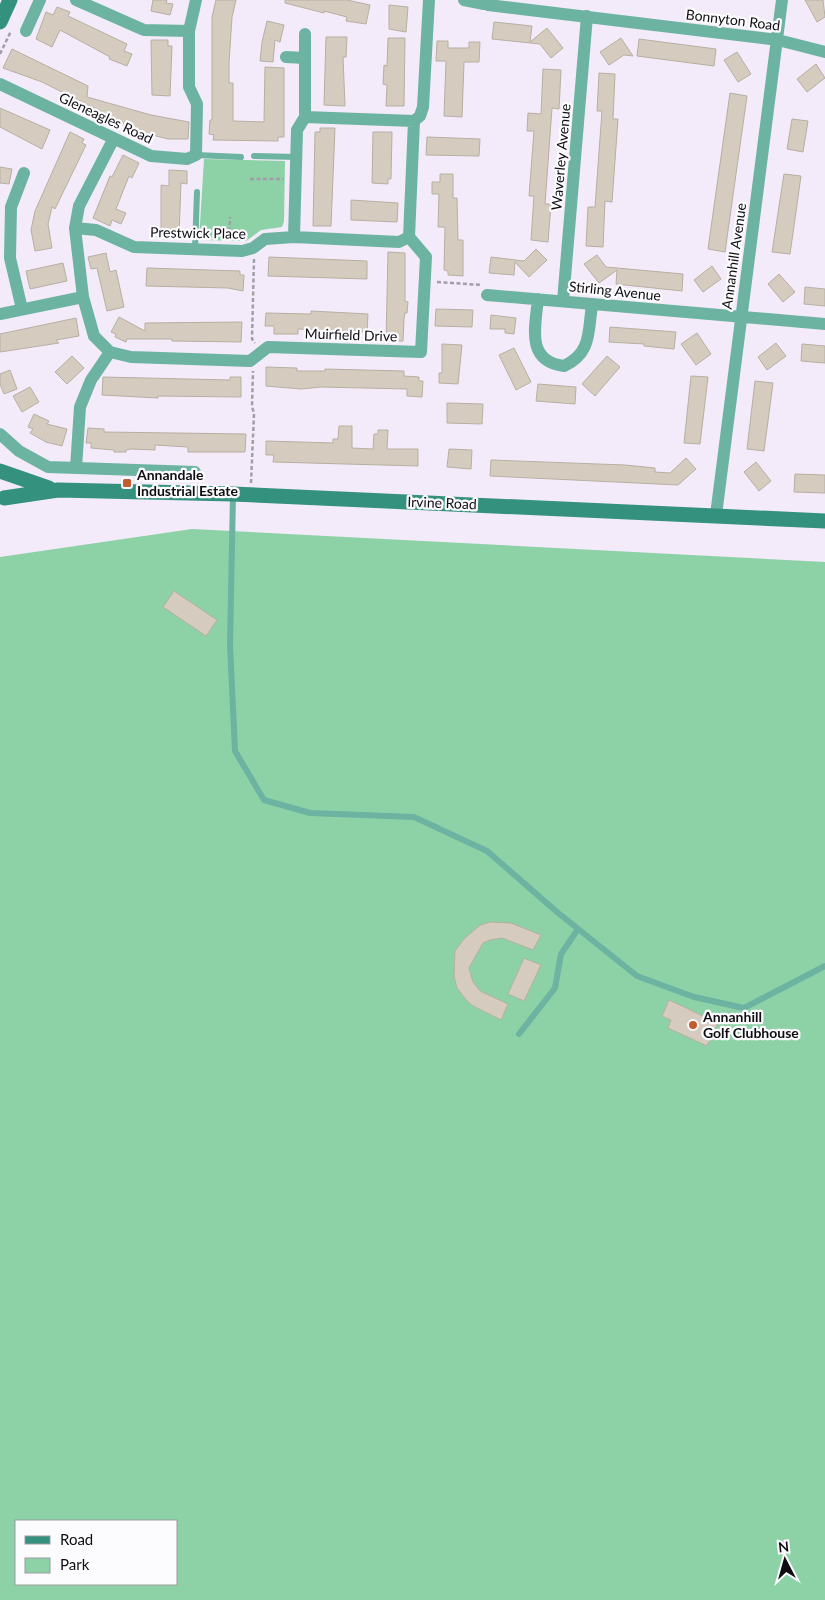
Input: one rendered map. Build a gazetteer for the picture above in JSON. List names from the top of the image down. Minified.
{"streets":{"main road":["Irvine Road"],"street":["Bonnyton Road","Gleneagles Road","Waverley Avenue","Prestwick Place","Annanhill Avenue","Stirling Avenue","Muirfield Drive"]},"crossings":[["Bonnyton Road","Waverley Avenue"],["Bonnyton Road","Annanhill Avenue"],["Waverley Avenue","Stirling Avenue"],["Prestwick Place","Muirfield Drive"],["Annanhill Avenue","Stirling Avenue"],["Annanhill Avenue","Irvine Road"]],"places":{"transit":["Annandale Industrial Estate"],"other":["Annanhill Golf Clubhouse"]},"legend":["Road","Park"],"north":"top"}
